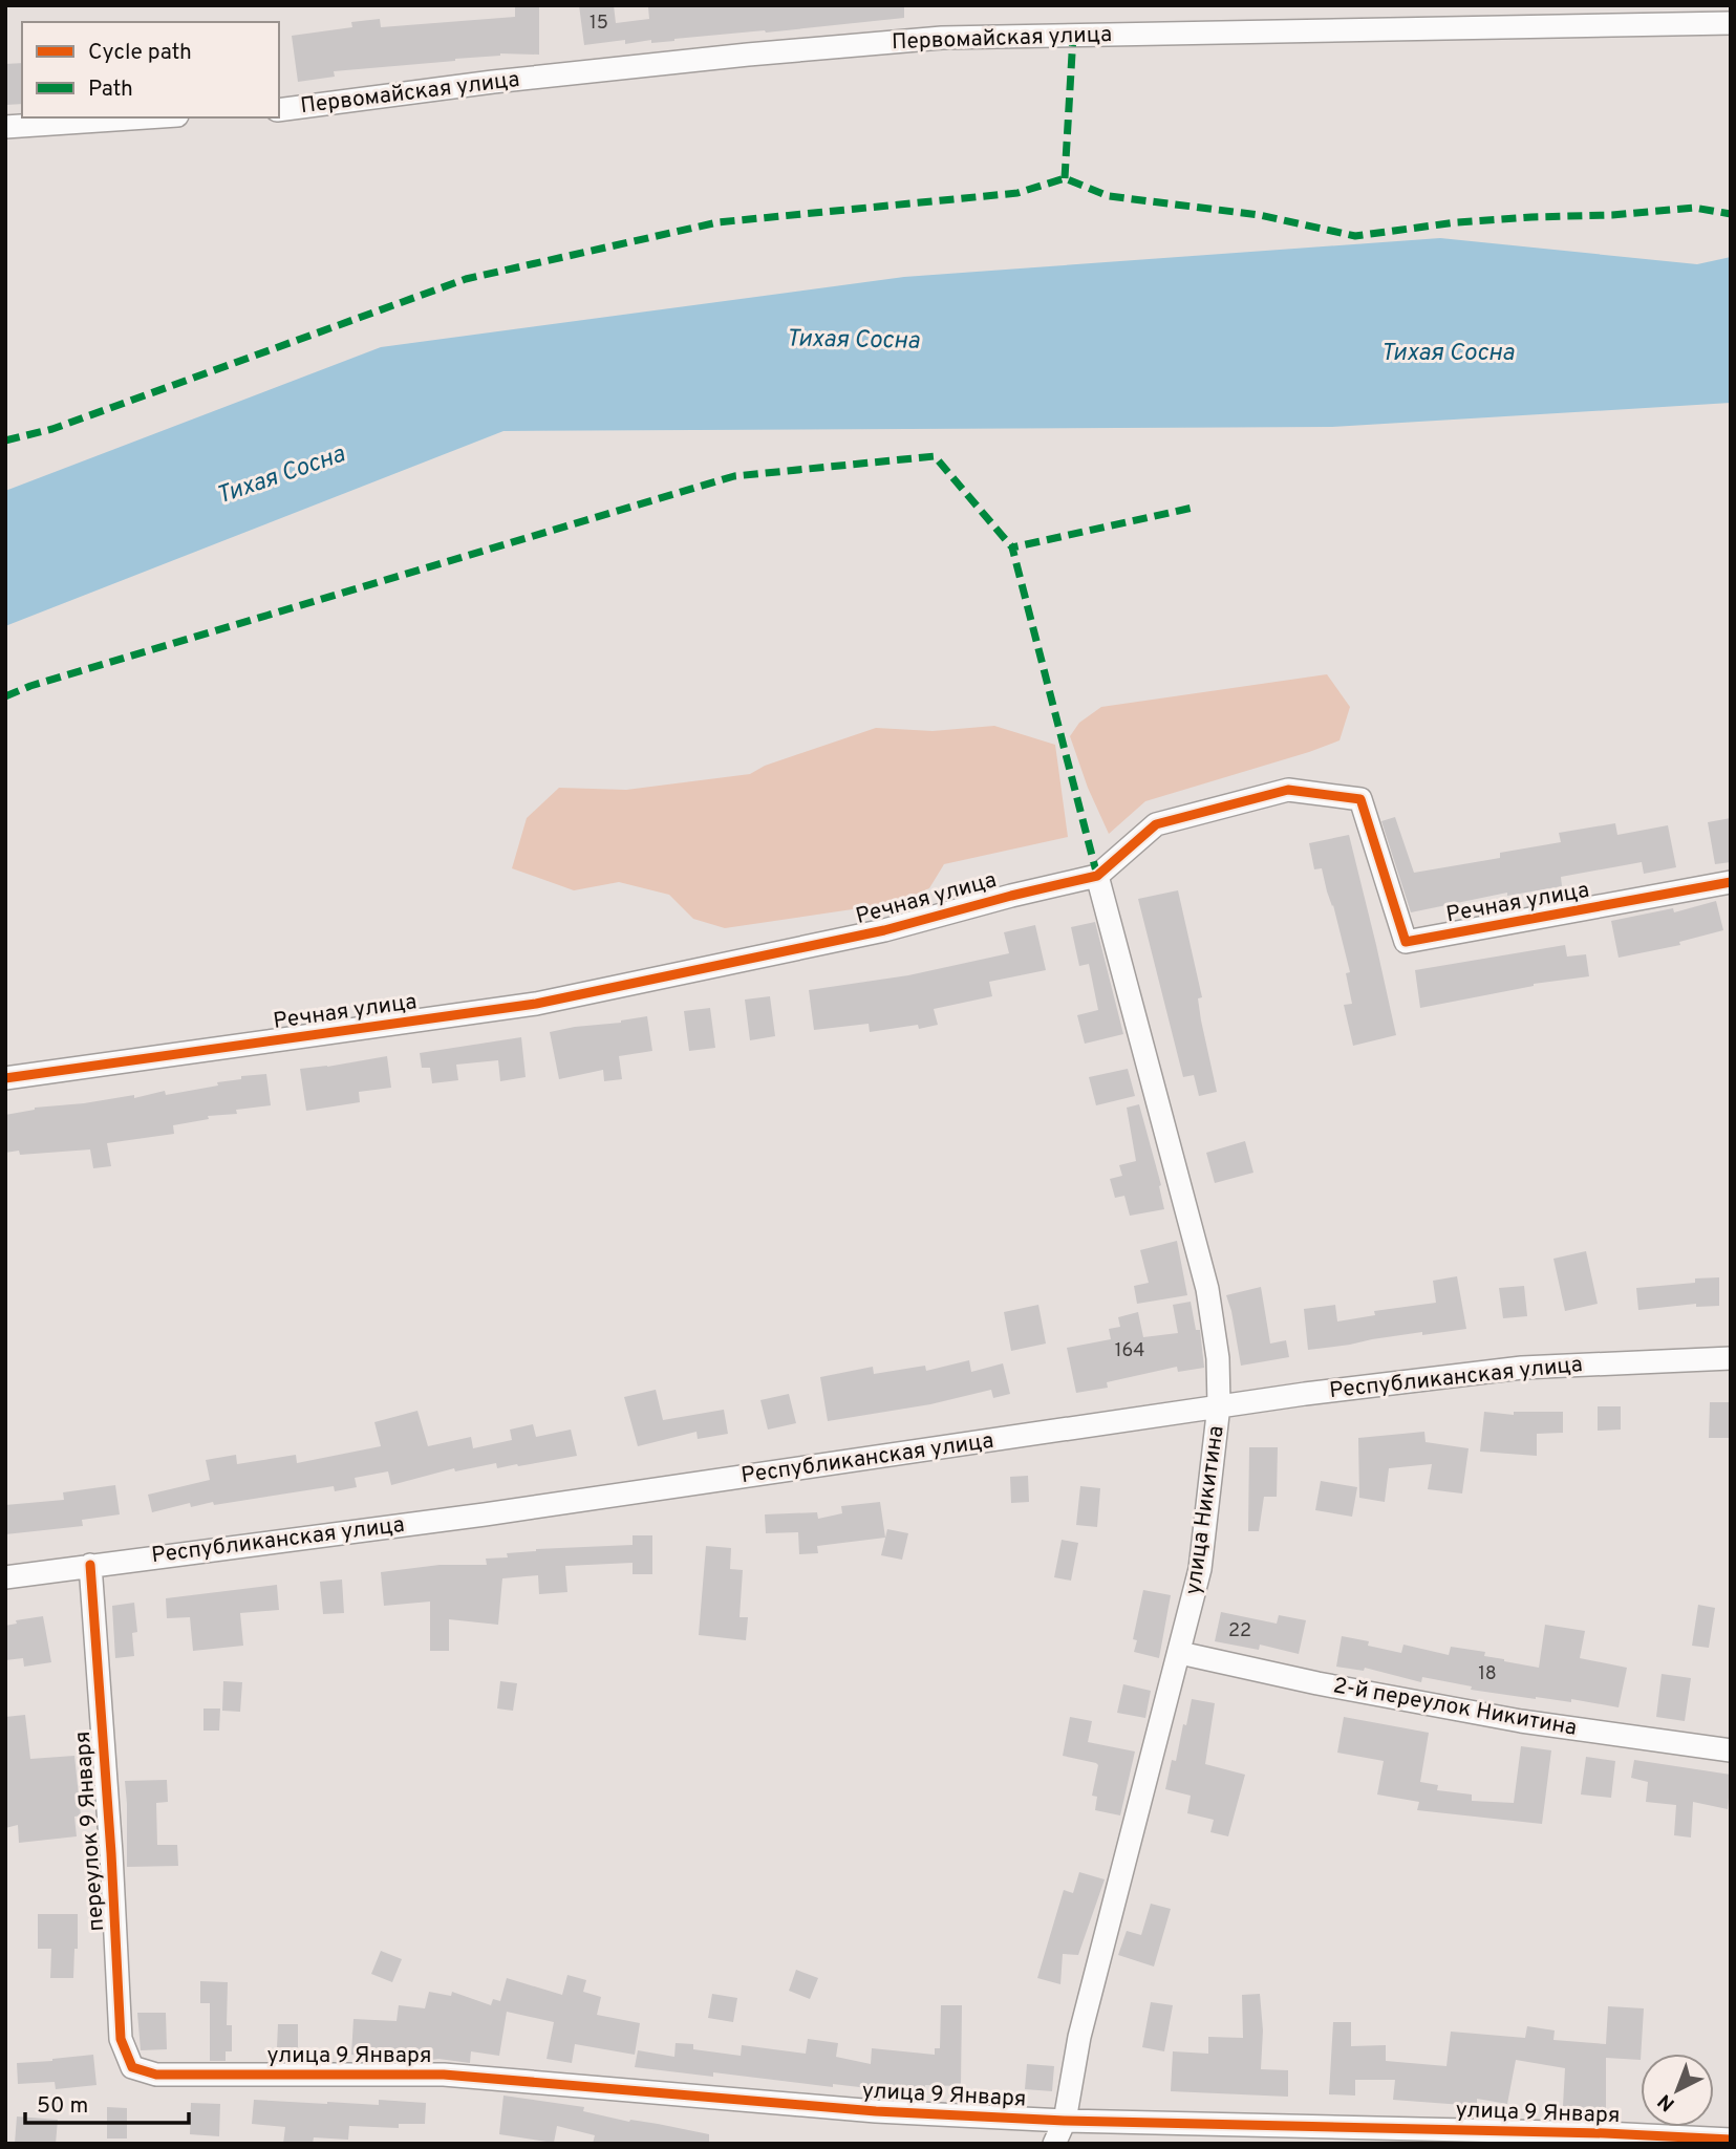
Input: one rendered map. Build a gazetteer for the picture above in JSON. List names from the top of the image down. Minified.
{"streets":{"street":["Первомайская улица","Речная улица","Республиканская улица","улица Никитина","2-й переулок Никитина","переулок 9 Января","улица 9 Января"]},"crossings":[["Речная улица","улица Никитина"],["Республиканская улица","улица Никитина"],["Республиканская улица","переулок 9 Января"],["улица Никитина","2-й переулок Никитина"],["улица Никитина","улица 9 Января"],["переулок 9 Января","улица 9 Января"]],"water":["Тихая Сосна"],"house_numbers":["15","164","22","18"],"legend":["Cycle path","Path"],"scale_bar":"50 m","north":"bottom left"}
